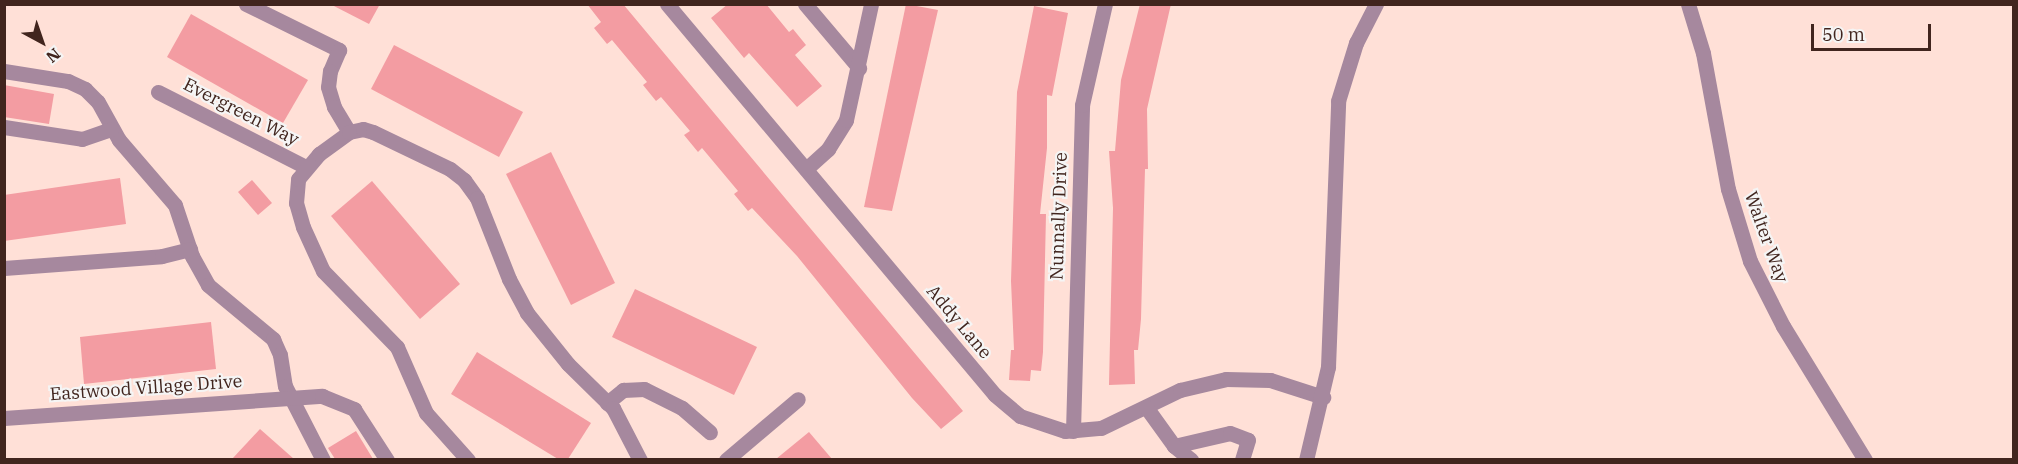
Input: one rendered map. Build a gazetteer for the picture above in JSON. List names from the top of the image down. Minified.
{"streets":{"street":["Evergreen Way","Nunnally Drive","Walter Way","Addy Lane","Eastwood Village Drive"]},"crossings":[["Nunnally Drive","Addy Lane"]],"scale_bar":"50 m","north":"bottom right"}
